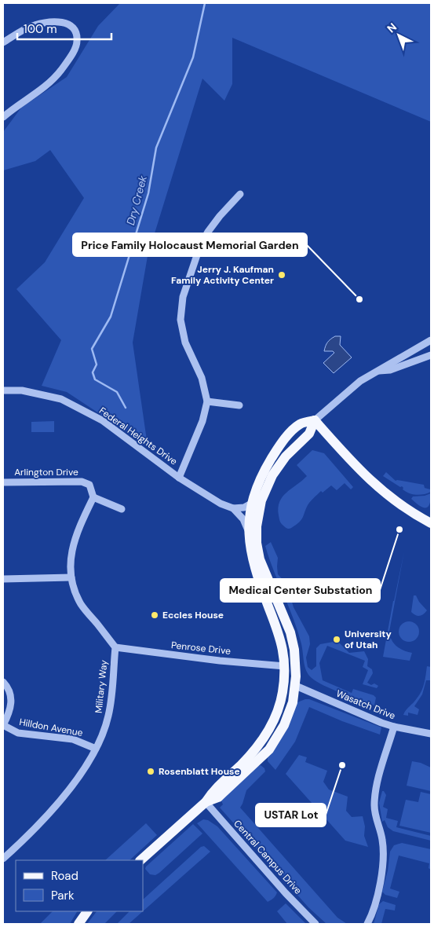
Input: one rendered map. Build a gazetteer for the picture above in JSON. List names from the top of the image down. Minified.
{"streets":{"street":["Federal Heights Drive","Arlington Drive","Penrose Drive","Military Way","Wasatch Drive","Hilldon Avenue","Central Campus Drive"]},"crossings":[["Arlington Drive","Military Way"],["Penrose Drive","Military Way"],["Military Way","Hilldon Avenue"]],"water":["Dry Creek"],"places":["Jerry J. Kaufman Family Activity Center","Price Family Holocaust Memorial Garden","Medical Center Substation","Eccles House","University of Utah","USTAR Lot","Rosenblatt House"],"legend":["Road","Park"],"scale_bar":"100 m","north":"top left"}
